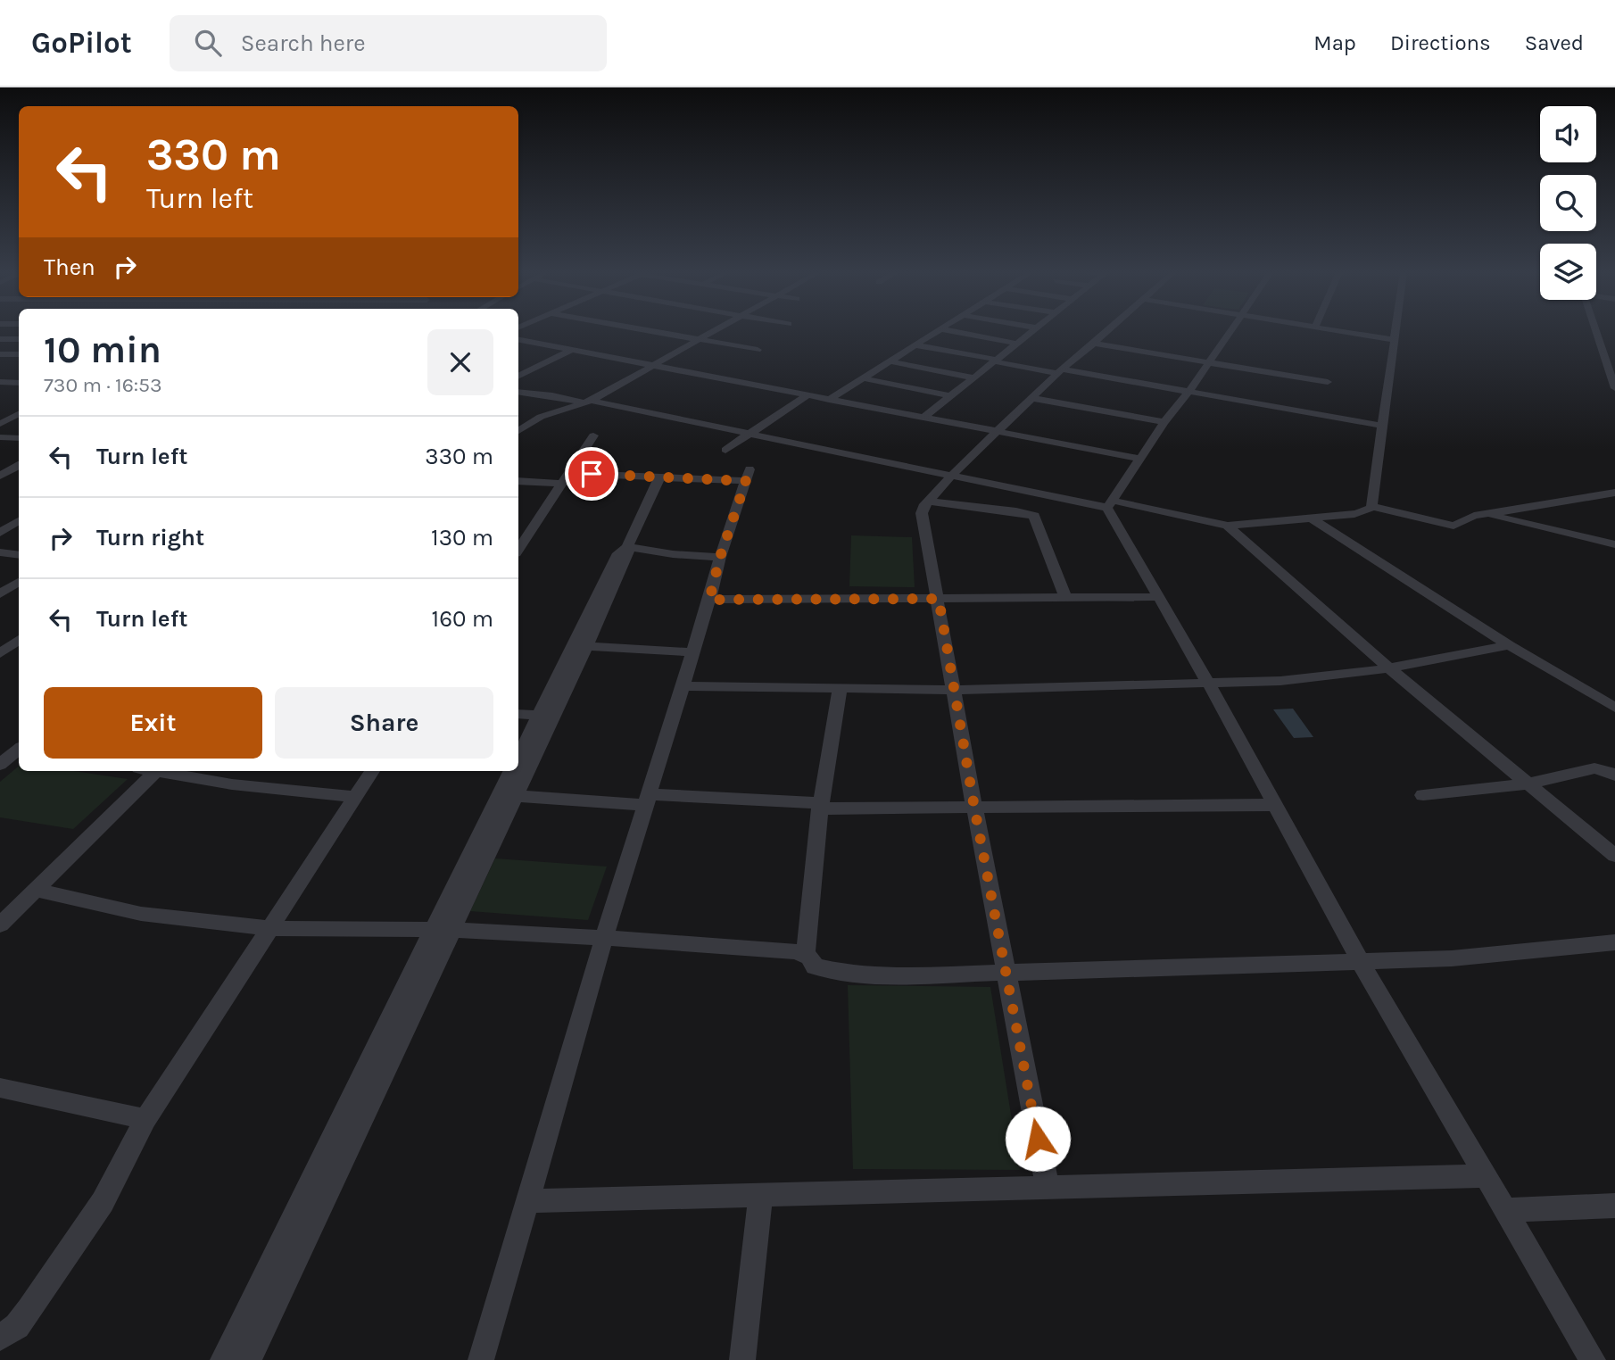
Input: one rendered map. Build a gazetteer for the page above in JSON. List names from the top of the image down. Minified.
{"page":{"header":"GoPilot","search":"Search here","nav":["Map","Directions","Saved"],"turn":["330 m","Turn left"],"then":"Then","heading":["10 min","730 m · 16:53"],"list":[{"name":"Turn left","value":"330 m"},{"name":"Turn right","value":"130 m"},{"name":"Turn left","value":"160 m"}],"buttons":["Exit","Share"]}}
